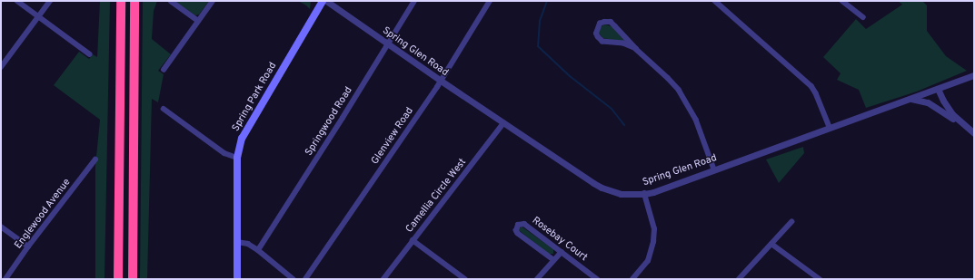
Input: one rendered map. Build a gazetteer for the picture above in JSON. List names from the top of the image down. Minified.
{"streets":{"main road":["Spring Park Road"],"street":["Spring Glen Road","Springwood Road","Glenview Road","Camellia Circle West","Englewood Avenue","Rosebay Court"]},"crossings":[["Spring Glen Road","Springwood Road"],["Spring Glen Road","Glenview Road"],["Spring Glen Road","Camellia Circle West"]]}
